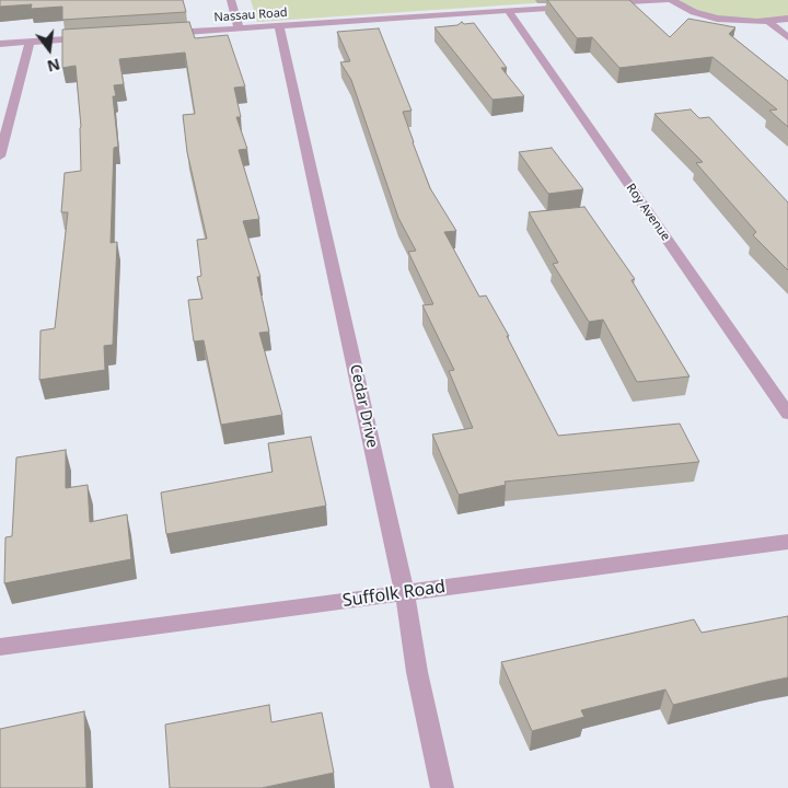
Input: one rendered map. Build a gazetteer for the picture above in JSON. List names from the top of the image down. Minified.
{"streets":{"street":["Nassau Road","Roy Avenue","Cedar Drive","Suffolk Road"]},"crossings":[["Nassau Road","Roy Avenue"],["Nassau Road","Cedar Drive"],["Cedar Drive","Suffolk Road"]],"north":"bottom"}
